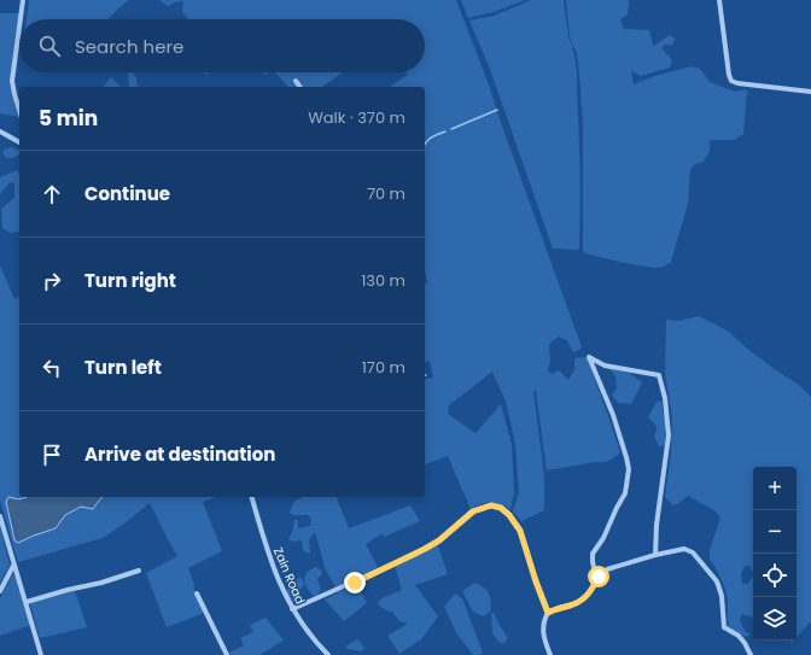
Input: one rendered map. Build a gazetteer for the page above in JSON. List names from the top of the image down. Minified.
{"streets":{"street":["Zain Road"]},"page":{"search":"Search here","heading":["5 min","Walk · 370 m"],"list":[["Continue","70 m"],["Turn right","130 m"],["Turn left","170 m"],"Arrive at destination"],"map_buttons":["+","−"]}}
